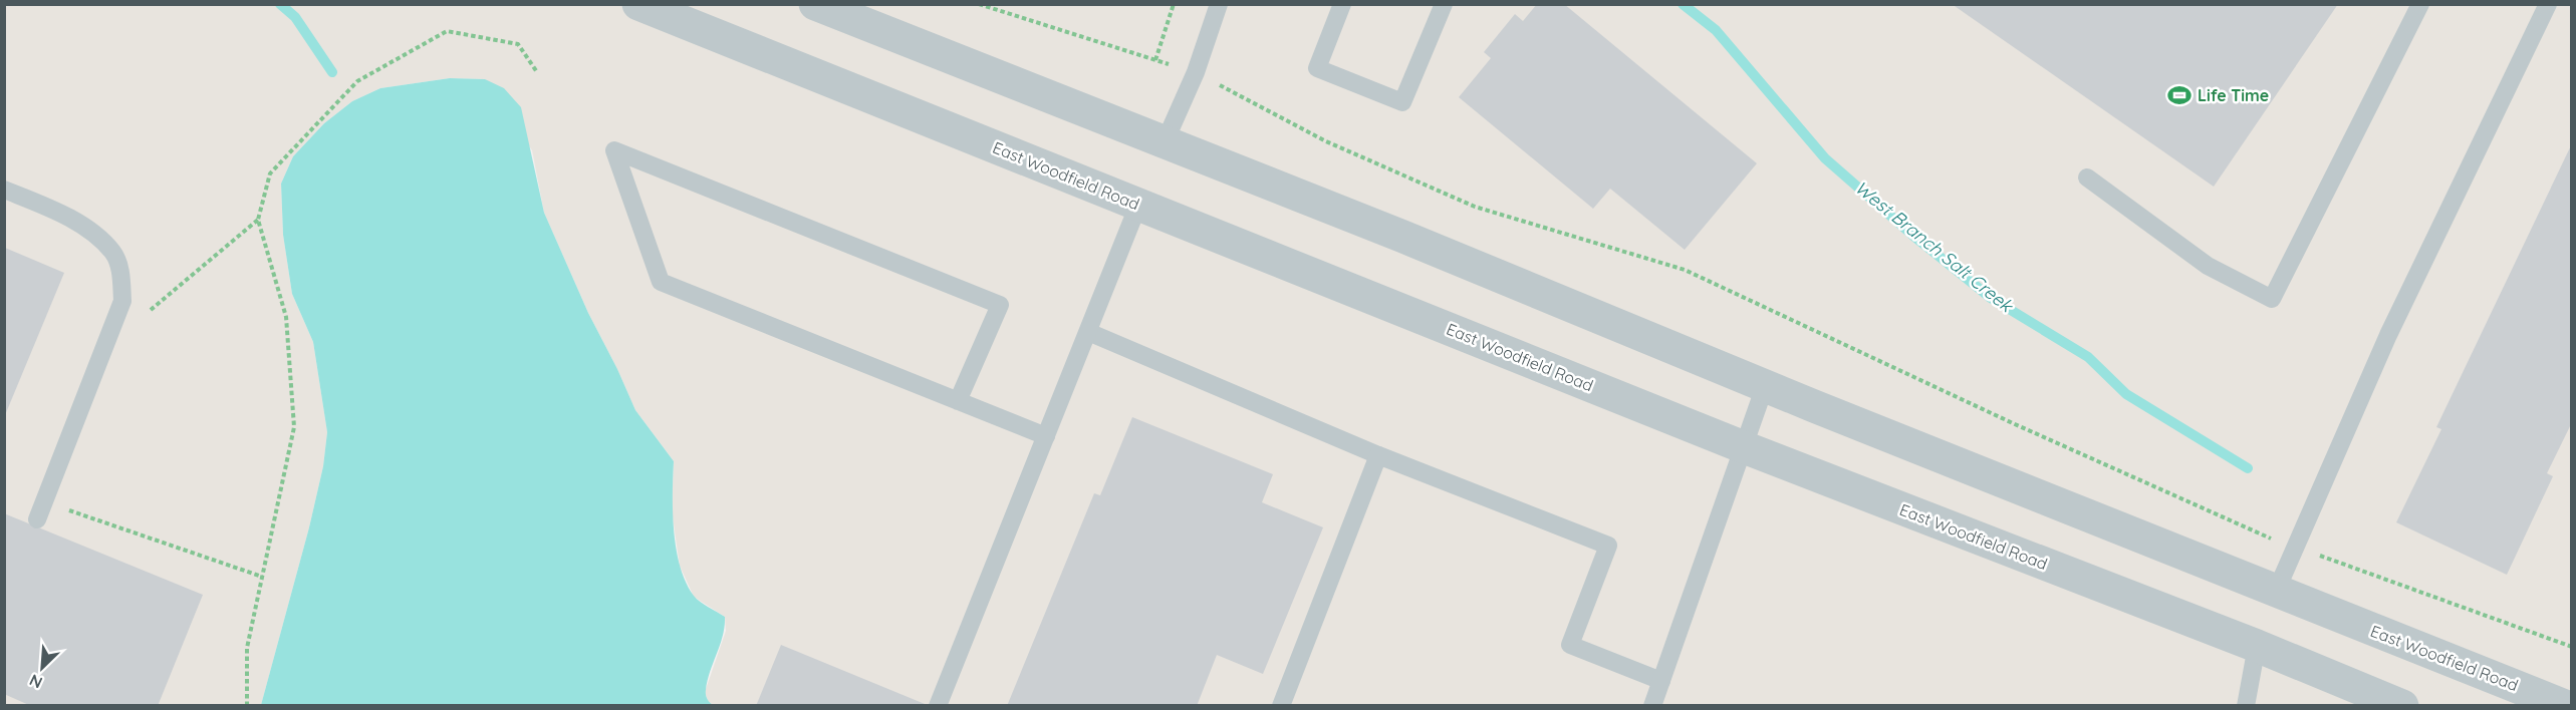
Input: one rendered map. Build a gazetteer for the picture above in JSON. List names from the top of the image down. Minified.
{"streets":{"street":["East Woodfield Road"]},"water":["West Branch Salt Creek"],"places":{"sports":["Life Time"]},"north":"bottom left"}
